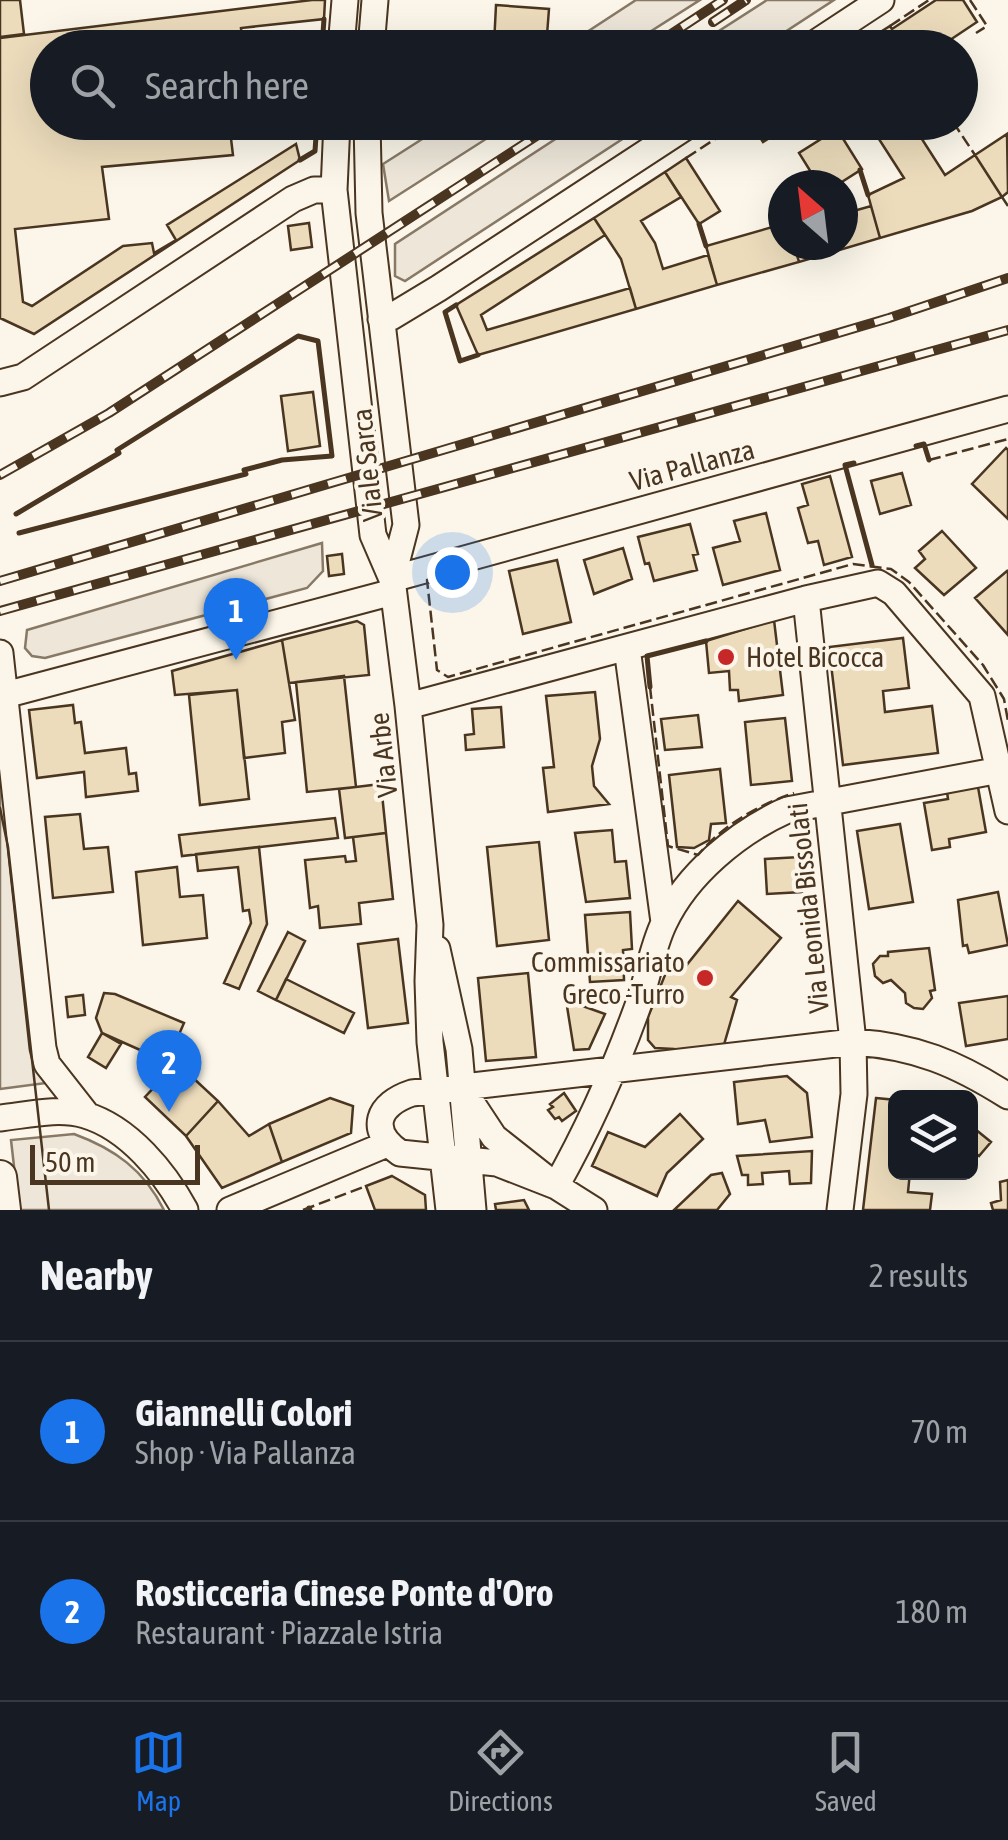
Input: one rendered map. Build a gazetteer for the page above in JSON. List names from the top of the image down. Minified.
{"streets":{"street":["Viale Sarca","Via Pallanza","Via Arbe","Via Leonida Bissolati"]},"crossings":[["Viale Sarca","Via Pallanza"],["Viale Sarca","Via Arbe"],["Via Pallanza","Via Arbe"]],"places":["Hotel Bicocca","Commissariato Greco -Turro"],"scale_bar":"50 m","north":"top left","page":{"search":"Search here","pins":["1","2"],"scale":"50 m","heading":["Nearby","2 results"],"list":[{"mark":"1","name":"Giannelli Colori","note":"Shop · Via Pallanza","value":"70 m"},{"mark":"2","name":"Rosticceria Cinese Ponte d'Oro","note":"Restaurant · Piazzale Istria","value":"180 m"}],"nav":["Map","Directions","Saved"]}}
